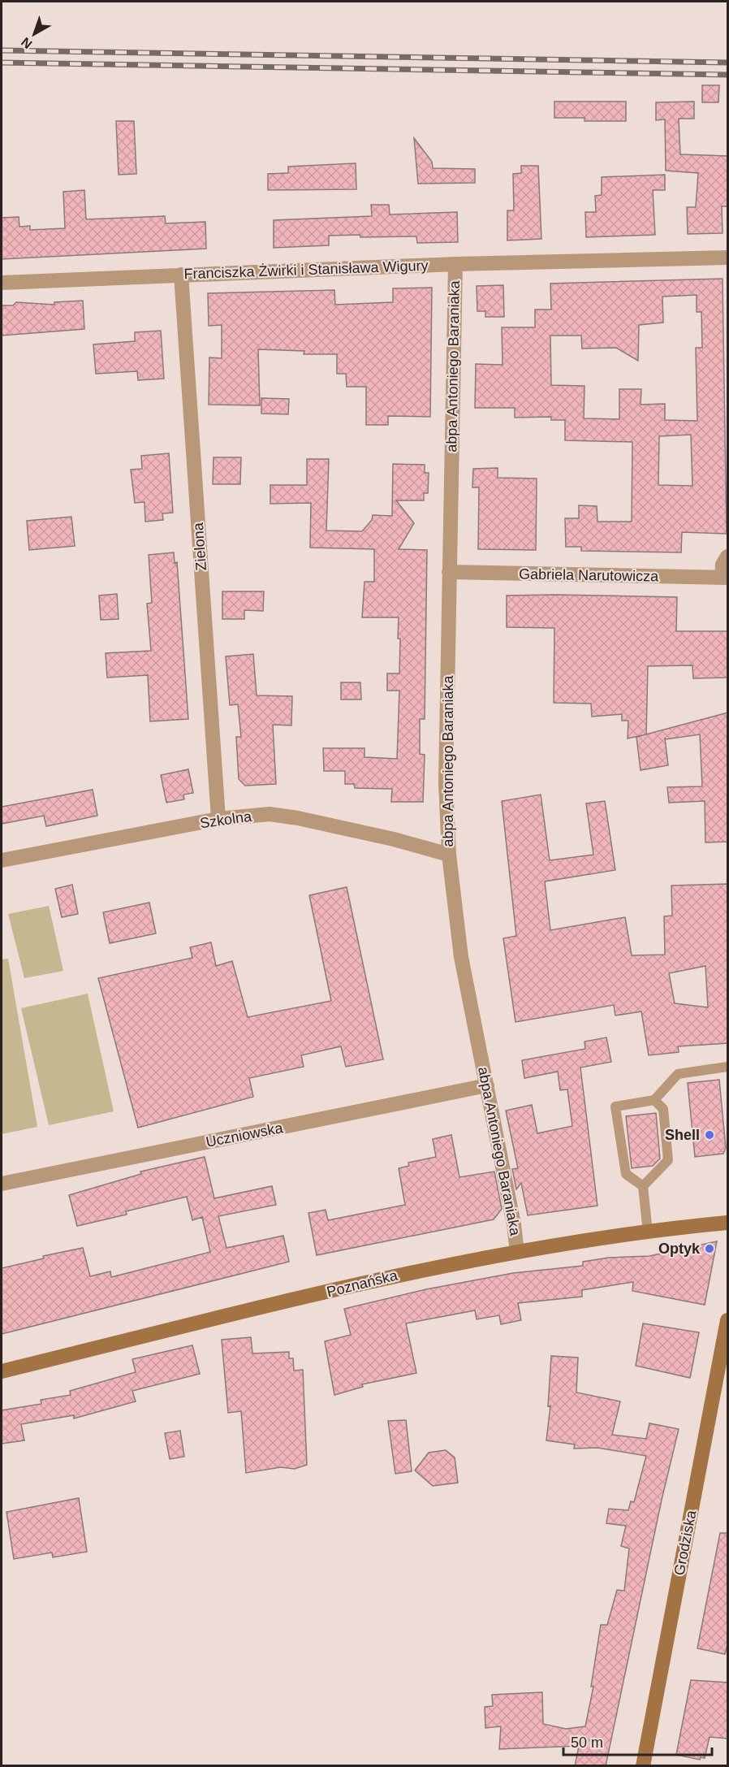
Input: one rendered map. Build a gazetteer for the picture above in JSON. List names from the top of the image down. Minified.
{"streets":{"street":["Franciszka Żwirki i Stanisława Wigury","abpa Antoniego Baraniaka","Zielona","Gabriela Narutowicza","Szkolna","Uczniowska","Poznańska","Grodziska"]},"crossings":[["Franciszka Żwirki i Stanisława Wigury","abpa Antoniego Baraniaka"],["Franciszka Żwirki i Stanisława Wigury","Zielona"],["abpa Antoniego Baraniaka","Gabriela Narutowicza"],["abpa Antoniego Baraniaka","Szkolna"],["abpa Antoniego Baraniaka","Uczniowska"],["abpa Antoniego Baraniaka","Poznańska"],["Zielona","Szkolna"]],"places":["Shell","Optyk"],"scale_bar":"50 m","north":"bottom left"}
